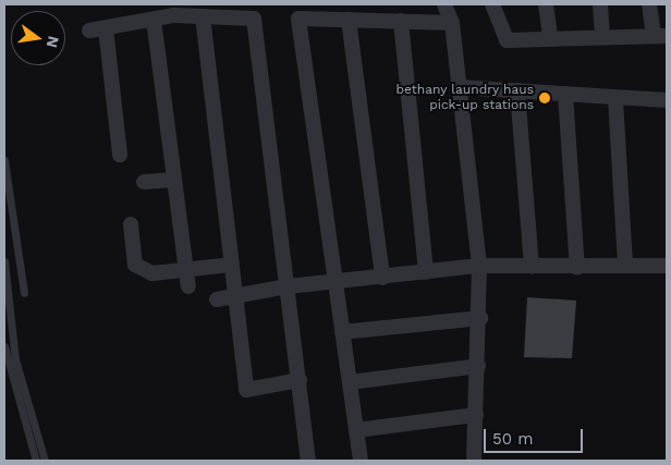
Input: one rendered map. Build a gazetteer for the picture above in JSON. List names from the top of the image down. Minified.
{"places":["bethany laundry haus pick-up stations"],"scale_bar":"50 m","north":"right"}
